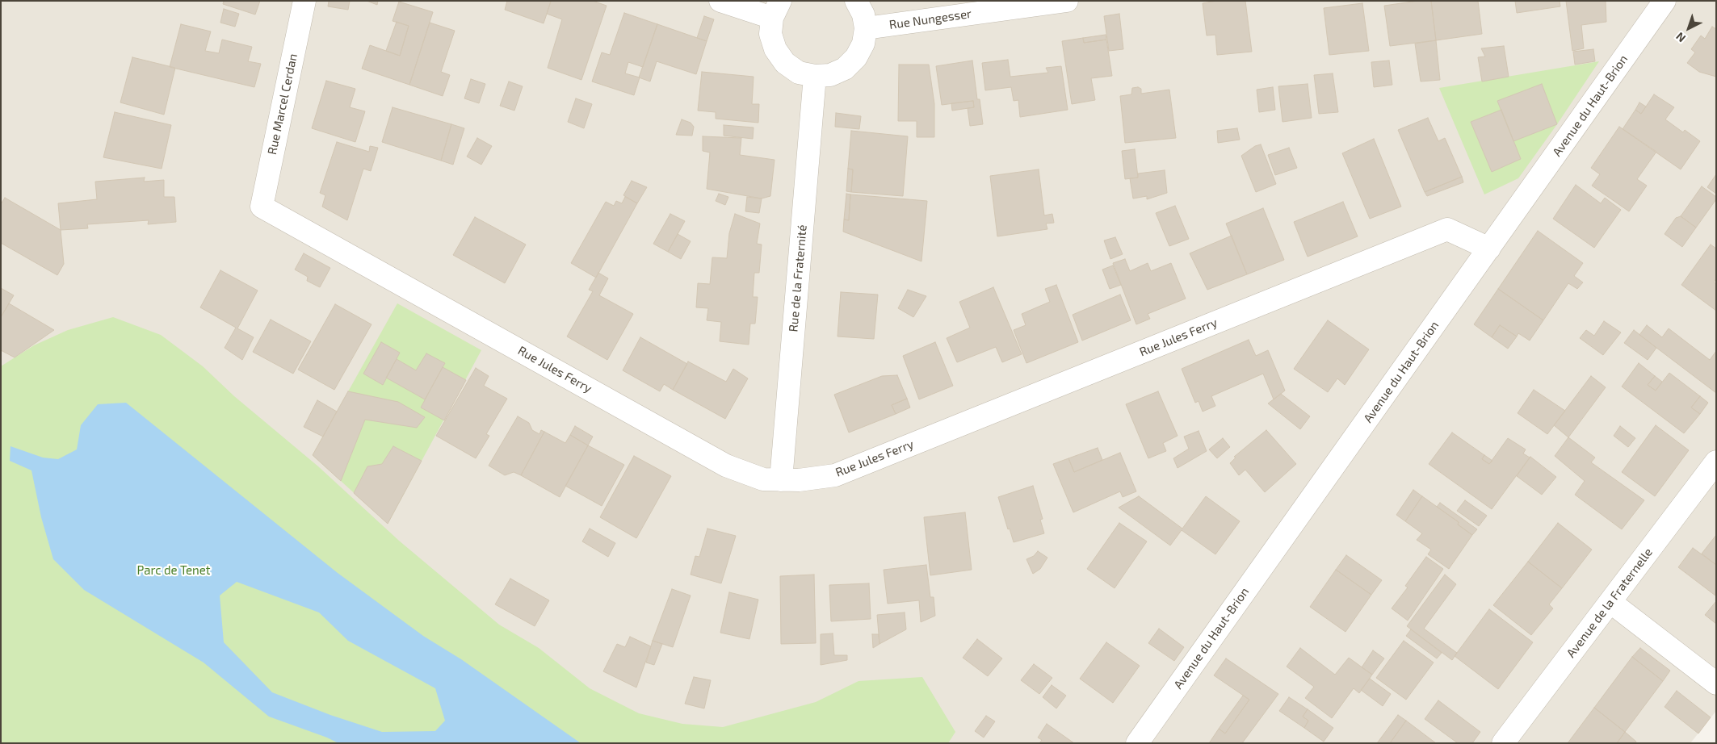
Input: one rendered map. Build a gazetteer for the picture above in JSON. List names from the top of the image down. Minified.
{"streets":{"street":["Rue Nungesser","Rue Marcel Cerdan","Avenue du Haut-Brion","Rue de la Fraternité","Rue Jules Ferry","Avenue de la Fraternelle"]},"crossings":[["Rue Marcel Cerdan","Rue Jules Ferry"],["Avenue du Haut-Brion","Rue Jules Ferry"],["Rue de la Fraternité","Rue Jules Ferry"]],"parks":["Parc de Tenet"],"north":"bottom left"}
